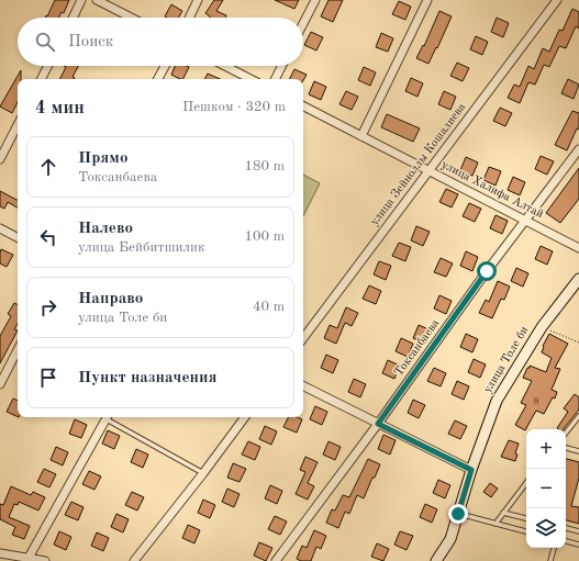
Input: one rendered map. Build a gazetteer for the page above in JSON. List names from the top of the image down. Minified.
{"streets":{"street":["улица Зейноллы Кошалиева","улица Халифа Алтай","Токсанбаева","улица Толе би"]},"crossings":[["улица Зейноллы Кошалиева","улица Халифа Алтай"],["улица Халифа Алтай","Токсанбаева"]],"house_numbers":["8"],"page":{"search":"Поиск","heading":["4 мин","Пешком · 320 m"],"list":[["Прямо","Токсанбаева","180 m"],["Налево","улица Бейбитшилик","100 m"],["Направо","улица Толе би","40 m"],"Пункт назначения"],"map_buttons":["+","−"]}}
